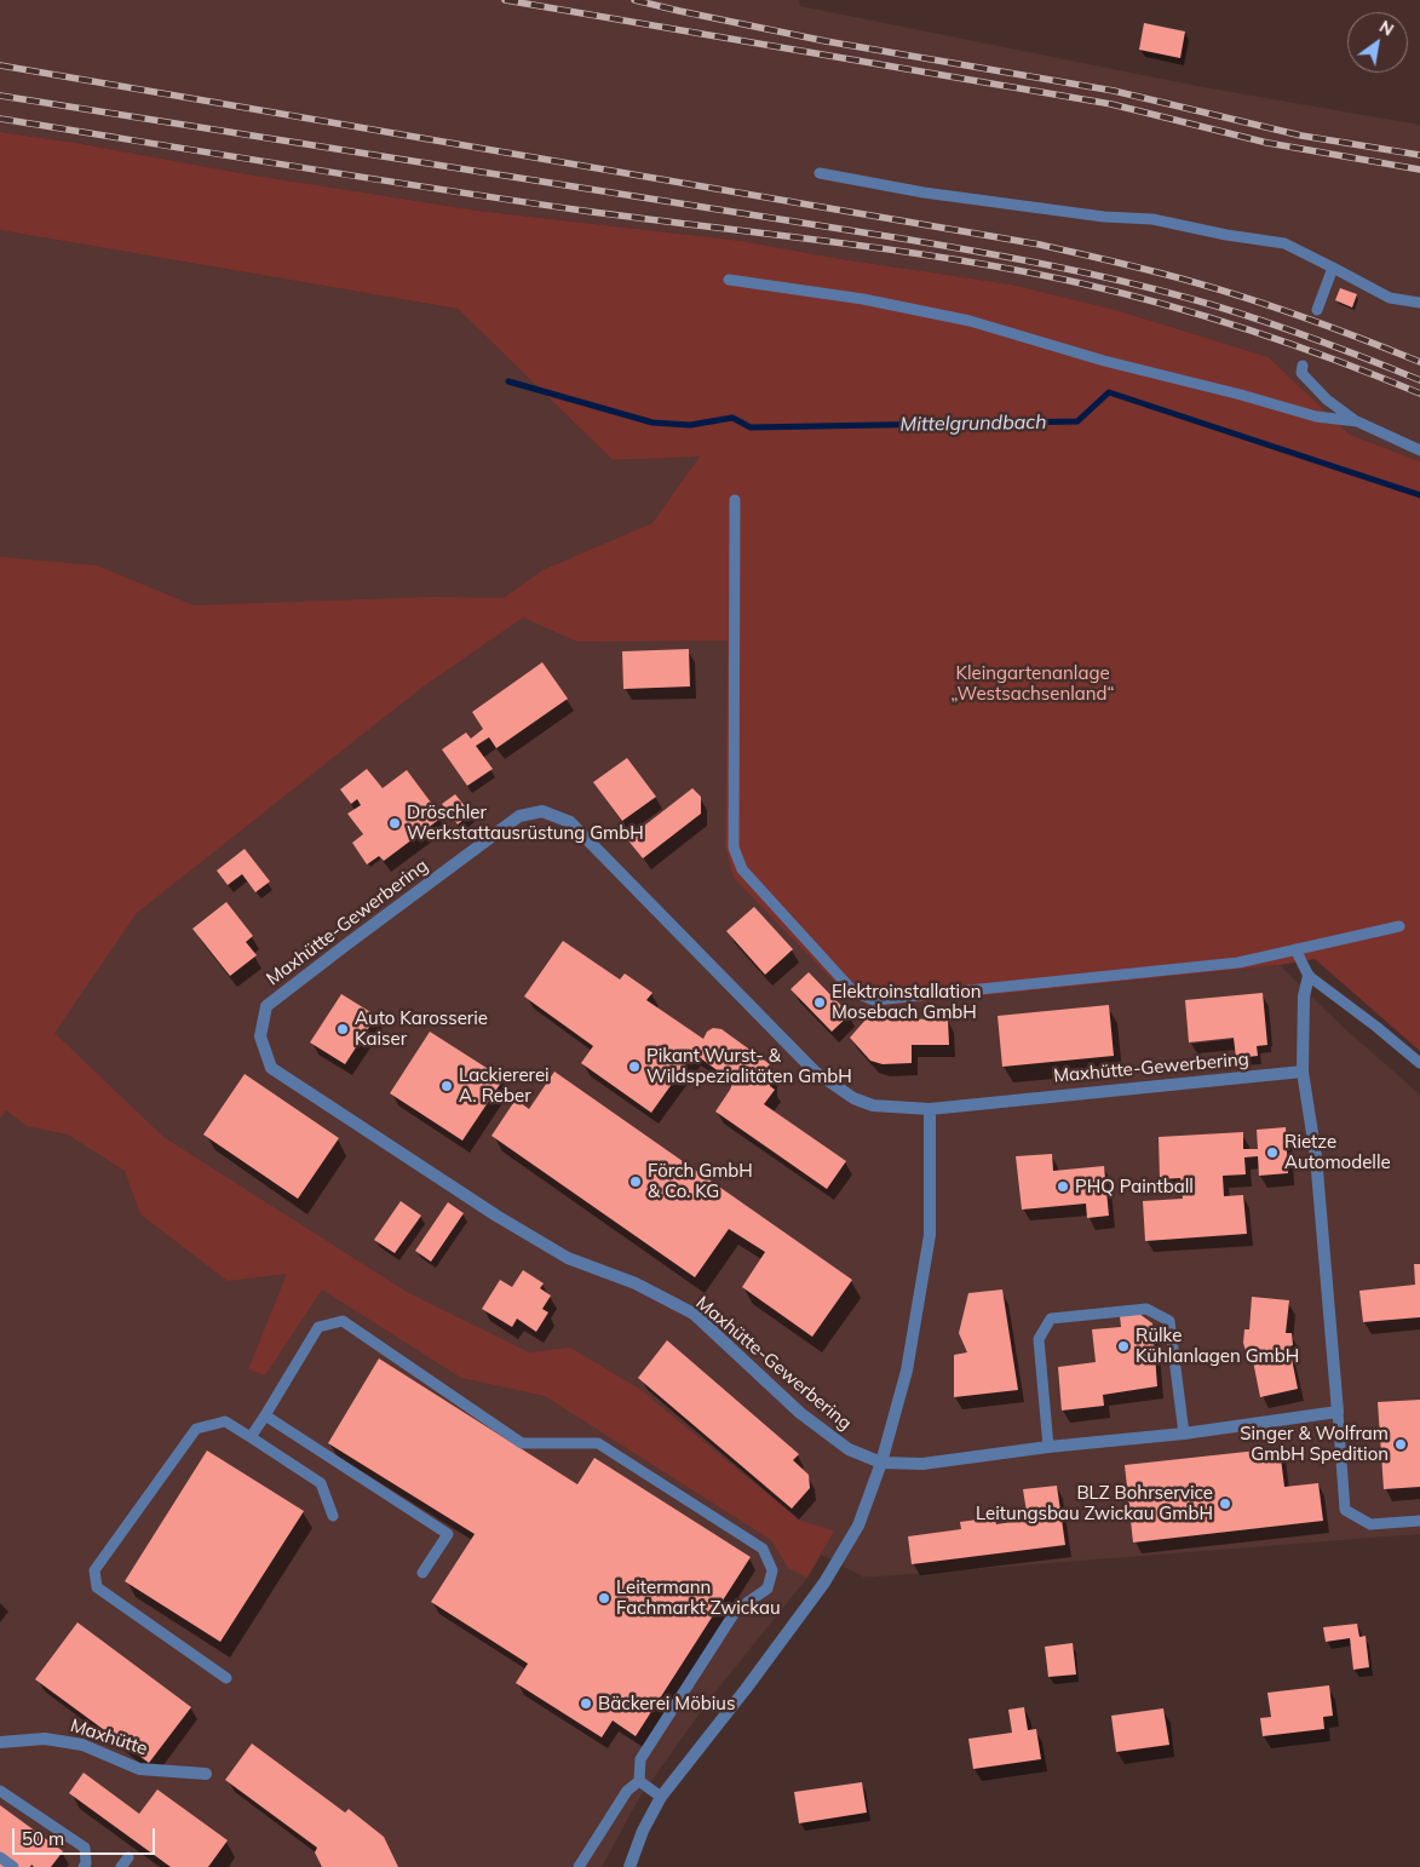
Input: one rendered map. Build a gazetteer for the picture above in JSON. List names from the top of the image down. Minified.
{"streets":{"street":["Maxhütte-Gewerbering","Maxhütte"]},"water":["Mittelgrundbach"],"parks":["Kleingartenanlage „Westsachsenland“"],"places":["Dröschler Werkstattausrüstung GmbH","Elektroinstallation Mosebach GmbH","Auto Karosserie Kaiser","Pikant Wurst- & Wildspezialitäten GmbH","Lackiererei A. Reber","Rietze Automodelle","Förch GmbH & Co. KG","PHQ Paintball","Rülke Kühlanlagen GmbH","Singer & Wolfram GmbH Spedition","BLZ Bohrservice Leitungsbau Zwickau GmbH","Leitermann Fachmarkt Zwickau","Bäckerei Möbius"],"scale_bar":"50 m","north":"top right"}
